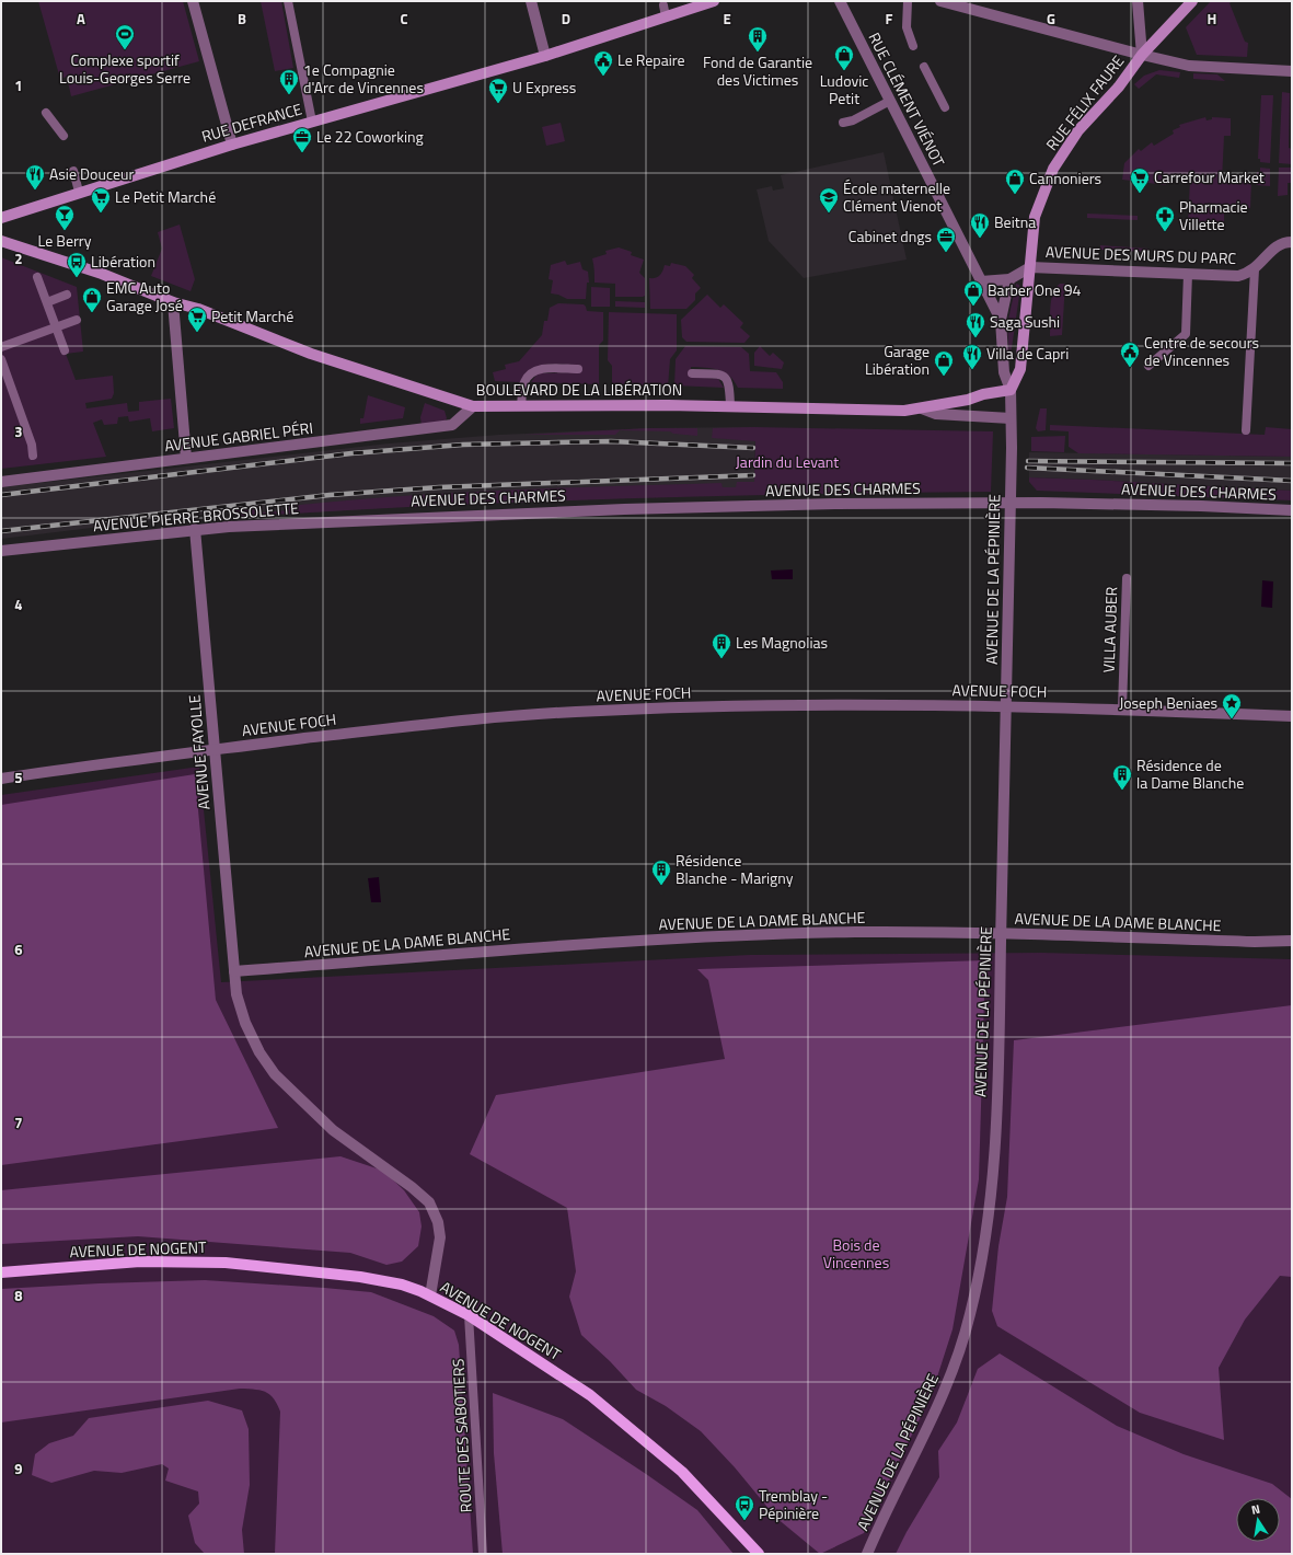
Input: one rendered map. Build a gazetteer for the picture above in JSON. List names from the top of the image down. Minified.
{"streets":{"main road":["RUE FÉLIX FAURE","RUE DEFRANCE","BOULEVARD DE LA LIBÉRATION","AVENUE DE NOGENT"],"street":["RUE CLÉMENT VIÉNOT","AVENUE DES MURS DU PARC","AVENUE GABRIEL PÉRI","AVENUE DES CHARMES","AVENUE PIERRE BROSSOLETTE","AVENUE DE LA PÉPINIÈRE","AVENUE FOCH","AVENUE FAYOLLE","AVENUE DE LA DAME BLANCHE"],"lane":["VILLA AUBER","ROUTE DES SABOTIERS"]},"crossings":[["RUE CLÉMENT VIÉNOT","RUE FÉLIX FAURE"],["RUE CLÉMENT VIÉNOT","BOULEVARD DE LA LIBÉRATION"],["RUE CLÉMENT VIÉNOT","AVENUE DE LA PÉPINIÈRE"],["RUE FÉLIX FAURE","AVENUE DES MURS DU PARC"],["RUE FÉLIX FAURE","BOULEVARD DE LA LIBÉRATION"],["BOULEVARD DE LA LIBÉRATION","AVENUE GABRIEL PÉRI"],["AVENUE DES CHARMES","AVENUE PIERRE BROSSOLETTE"],["AVENUE DES CHARMES","AVENUE DE LA PÉPINIÈRE"],["AVENUE PIERRE BROSSOLETTE","AVENUE FAYOLLE"],["AVENUE DE LA PÉPINIÈRE","AVENUE FOCH"],["AVENUE DE LA PÉPINIÈRE","AVENUE DE LA DAME BLANCHE"],["VILLA AUBER","AVENUE FOCH"],["AVENUE FOCH","AVENUE FAYOLLE"],["AVENUE FAYOLLE","AVENUE DE LA DAME BLANCHE"],["AVENUE FAYOLLE","AVENUE DE NOGENT"],["AVENUE DE NOGENT","ROUTE DES SABOTIERS"]],"parks":["Jardin du Levant","Bois de Vincennes"],"places":{"sports":["Complexe sportif Louis-Georges Serre"],"building":["Fond de Garantie des Victimes","1e Compagnie d'Arc de Vincennes","Les Magnolias","Résidence de la Dame Blanche","Résidence Blanche - Marigny"],"shop":["Ludovic Petit","Cannoniers","Barber One 94","EMC Auto Garage José","Garage Libération"],"public building":["Le Repaire","Centre de secours de Vincennes"],"supermarket":["U Express","Carrefour Market","Le Petit Marché","Petit Marché"],"office":["Le 22 Coworking","Cabinet dngs"],"restaurant":["Asie Douceur","Beitna","Saga Sushi","Villa de Capri"],"school or university":["École maternelle Clément Vienot"],"bar":["Le Berry"],"pharmacy":["Pharmacie Villette"],"bus stop":["Libération","Tremblay - Pépinière"],"place":["Joseph Beniaes"]},"north":"top","grid":{"columns":["A","B","C","D","E","F","G","H"],"rows":["1","2","3","4","5","6","7","8","9"]}}
